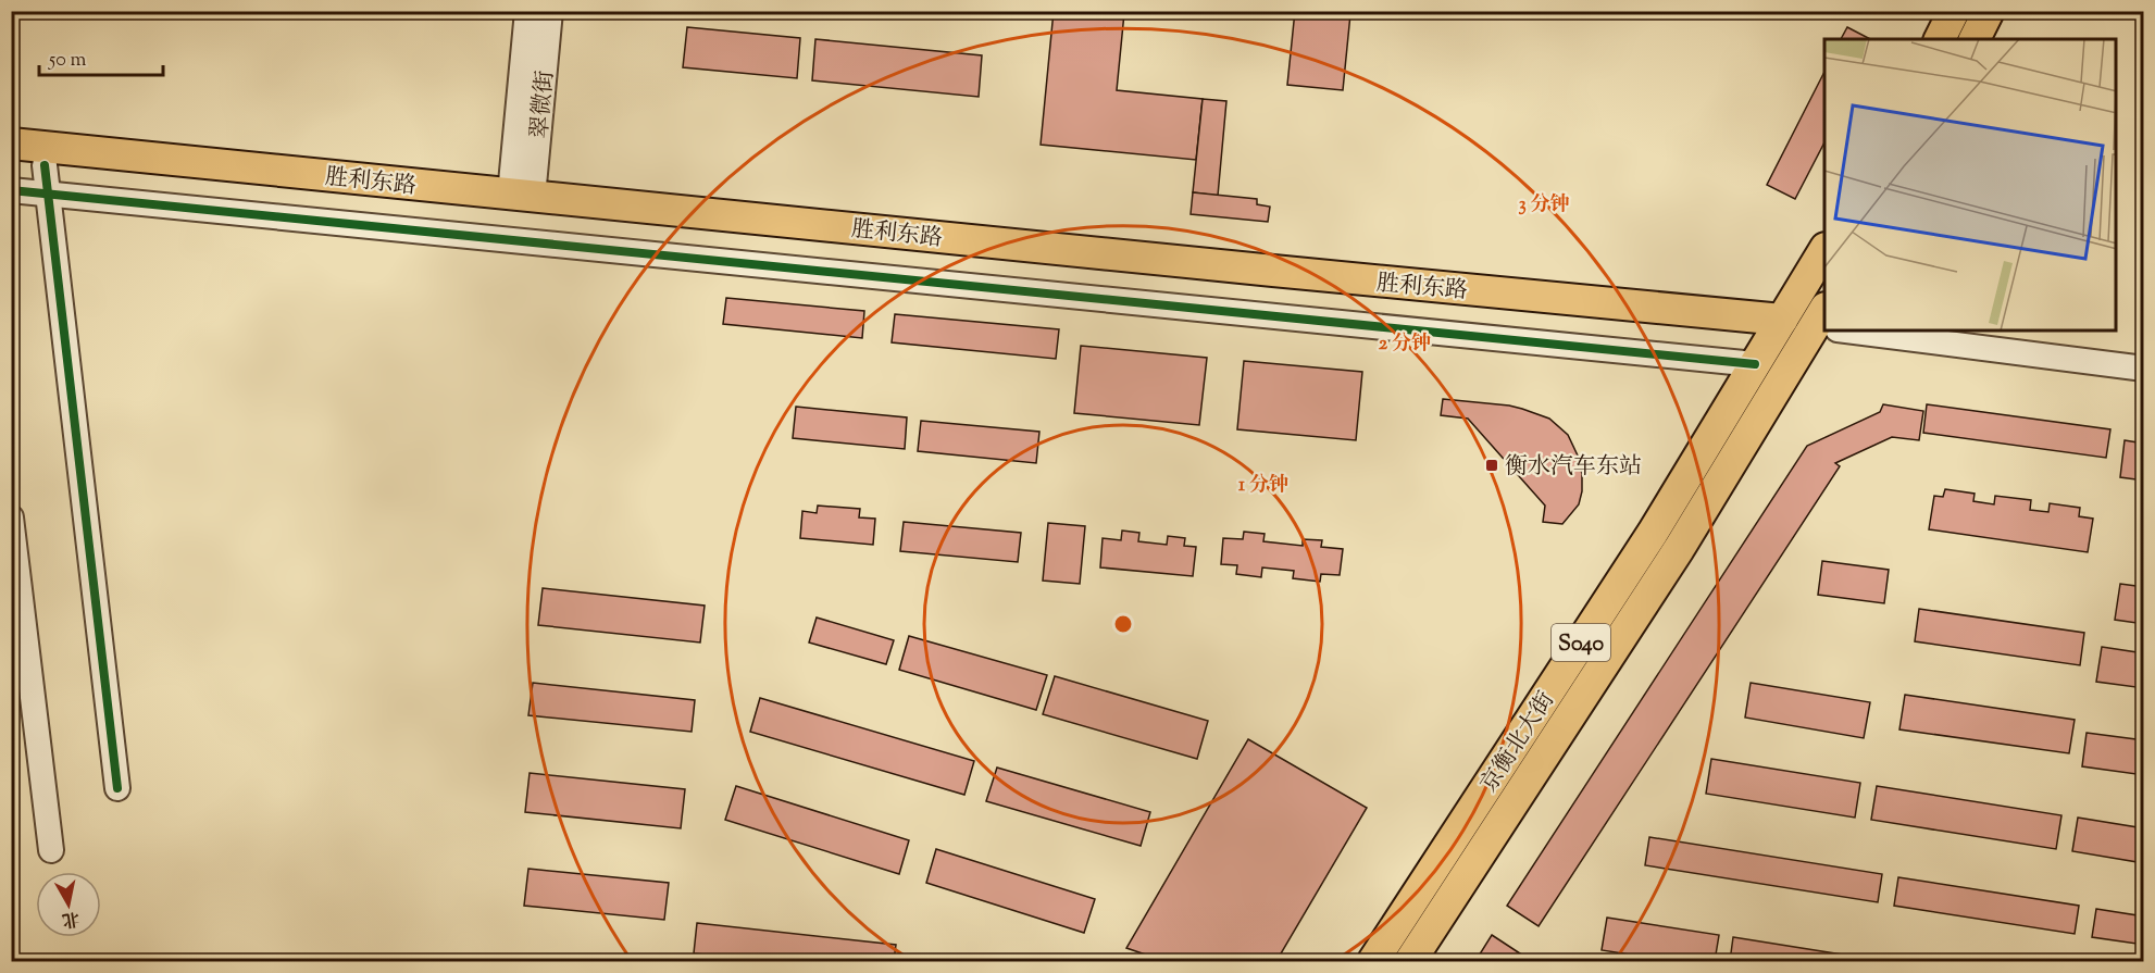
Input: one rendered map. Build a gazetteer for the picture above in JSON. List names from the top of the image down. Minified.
{"streets":{"main road":["胜利东路","S040","京衡北大街"],"street":["翠微街"]},"crossings":[["翠微街","胜利东路"],["胜利东路","S040"],["胜利东路","京衡北大街"],["S040","京衡北大街"]],"places":{"transit":["衡水汽车东站"]},"scale_bar":"50 m","north":"bottom","rings":["3 分钟","2 分钟","1 分钟"]}
